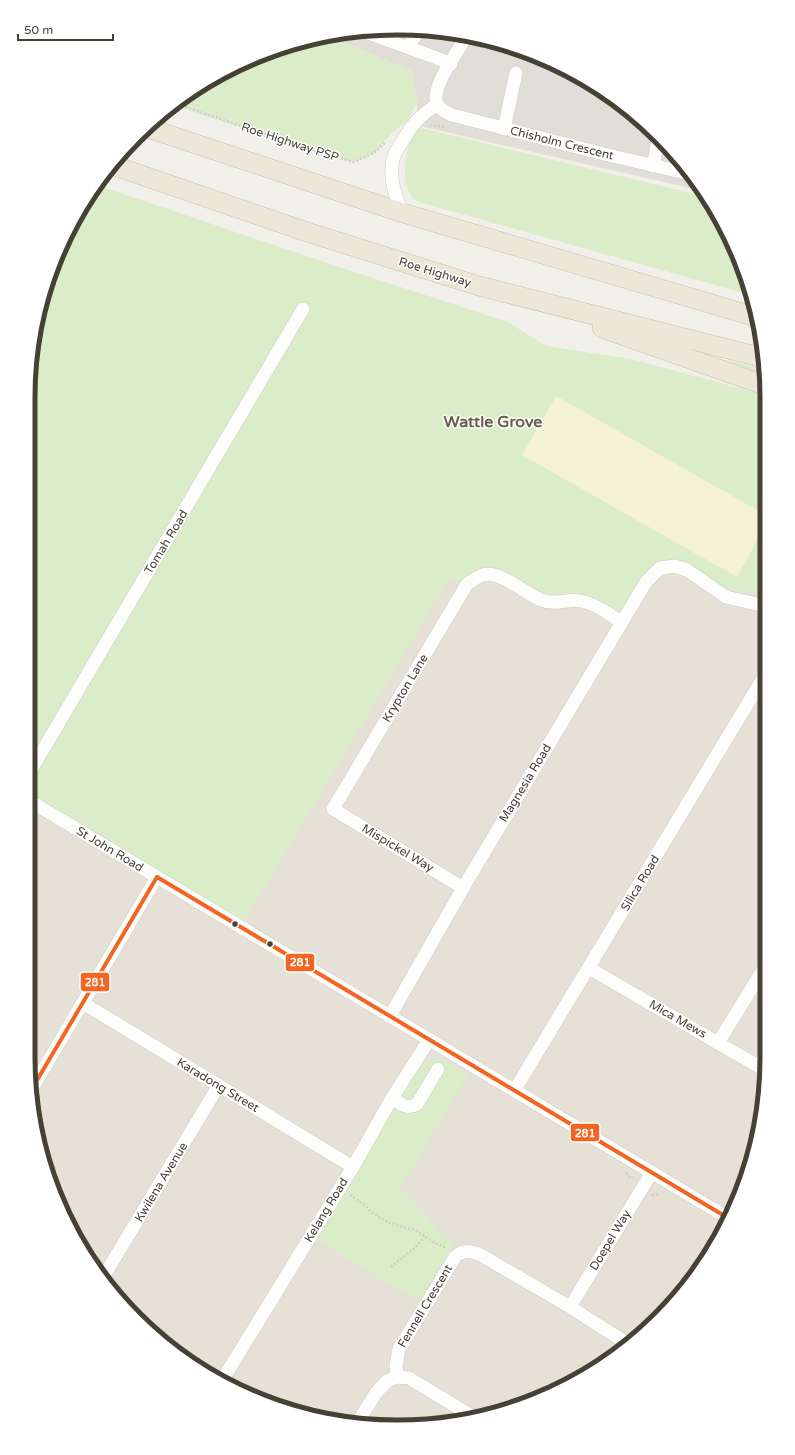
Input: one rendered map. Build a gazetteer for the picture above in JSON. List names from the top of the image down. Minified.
{"streets":{"highway":["Roe Highway"],"street":["Chisholm Crescent","Tomah Road","Krypton Lane","Magnesia Road","Mispickel Way","St John Road","Silica Road","Mica Mews","Karadong Street","Kwilena Avenue","Kelang Road","Doepel Way","Fennell Crescent"],"path":["Roe Highway PSP"]},"crossings":[["Krypton Lane","Magnesia Road"],["Krypton Lane","Mispickel Way"],["Magnesia Road","Mispickel Way"],["Magnesia Road","St John Road"],["St John Road","Silica Road"],["St John Road","Kelang Road"],["St John Road","Doepel Way"],["Silica Road","Mica Mews"],["Karadong Street","Kwilena Avenue"],["Karadong Street","Kelang Road"],["Doepel Way","Fennell Crescent"]],"districts":["Wattle Grove"],"lines":["transit line 281"],"scale_bar":"50 m"}
